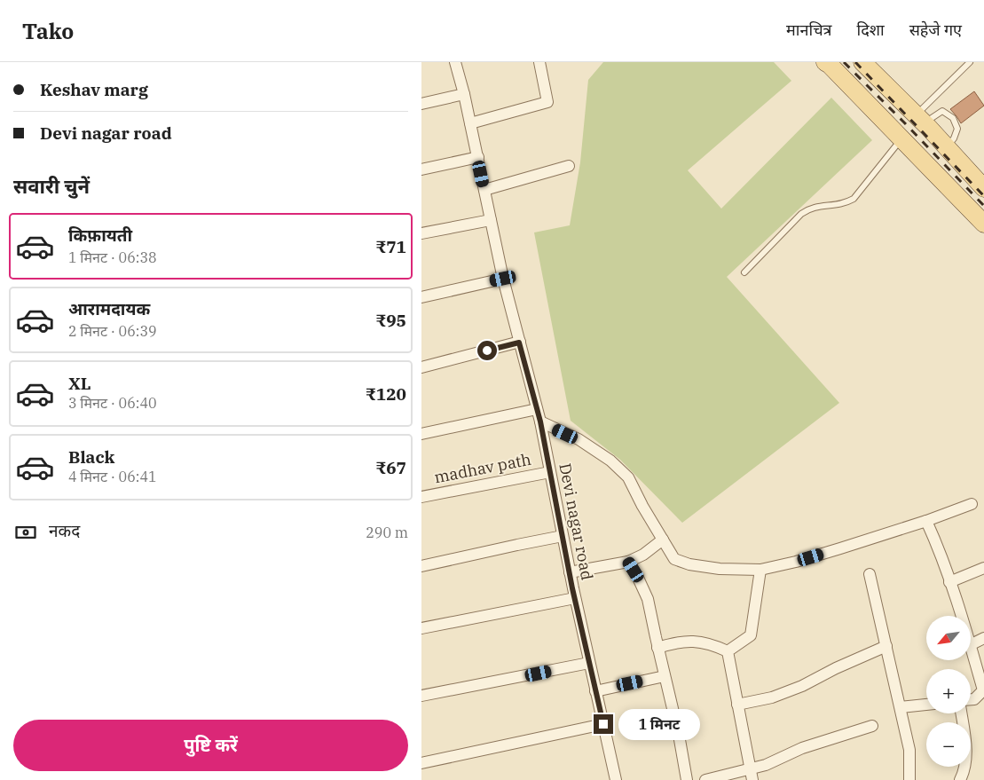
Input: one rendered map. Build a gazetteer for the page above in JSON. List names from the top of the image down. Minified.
{"streets":{"street":["madhav path","Devi nagar road"]},"crossings":[["madhav path","Devi nagar road"]],"north":"bottom left","page":{"header":"Tako","nav":["मानचित्र","दिशा","सहेजे गए"],"banner":["Keshav marg","Devi nagar road"],"heading":"सवारी चुनें","list":[{"name":"किफ़ायती","note":"1 मिनट · 06:38","value":"₹71"},{"name":"आरामदायक","note":"2 मिनट · 06:39","value":"₹95"},{"name":"XL","note":"3 मिनट · 06:40","value":"₹120"},{"name":"Black","note":"4 मिनट · 06:41","value":"₹67"}],"pay":["नकद","290 m"],"map_buttons":["+","−"],"bubble":"1 मिनट","buttons":"पुष्टि करें"}}
